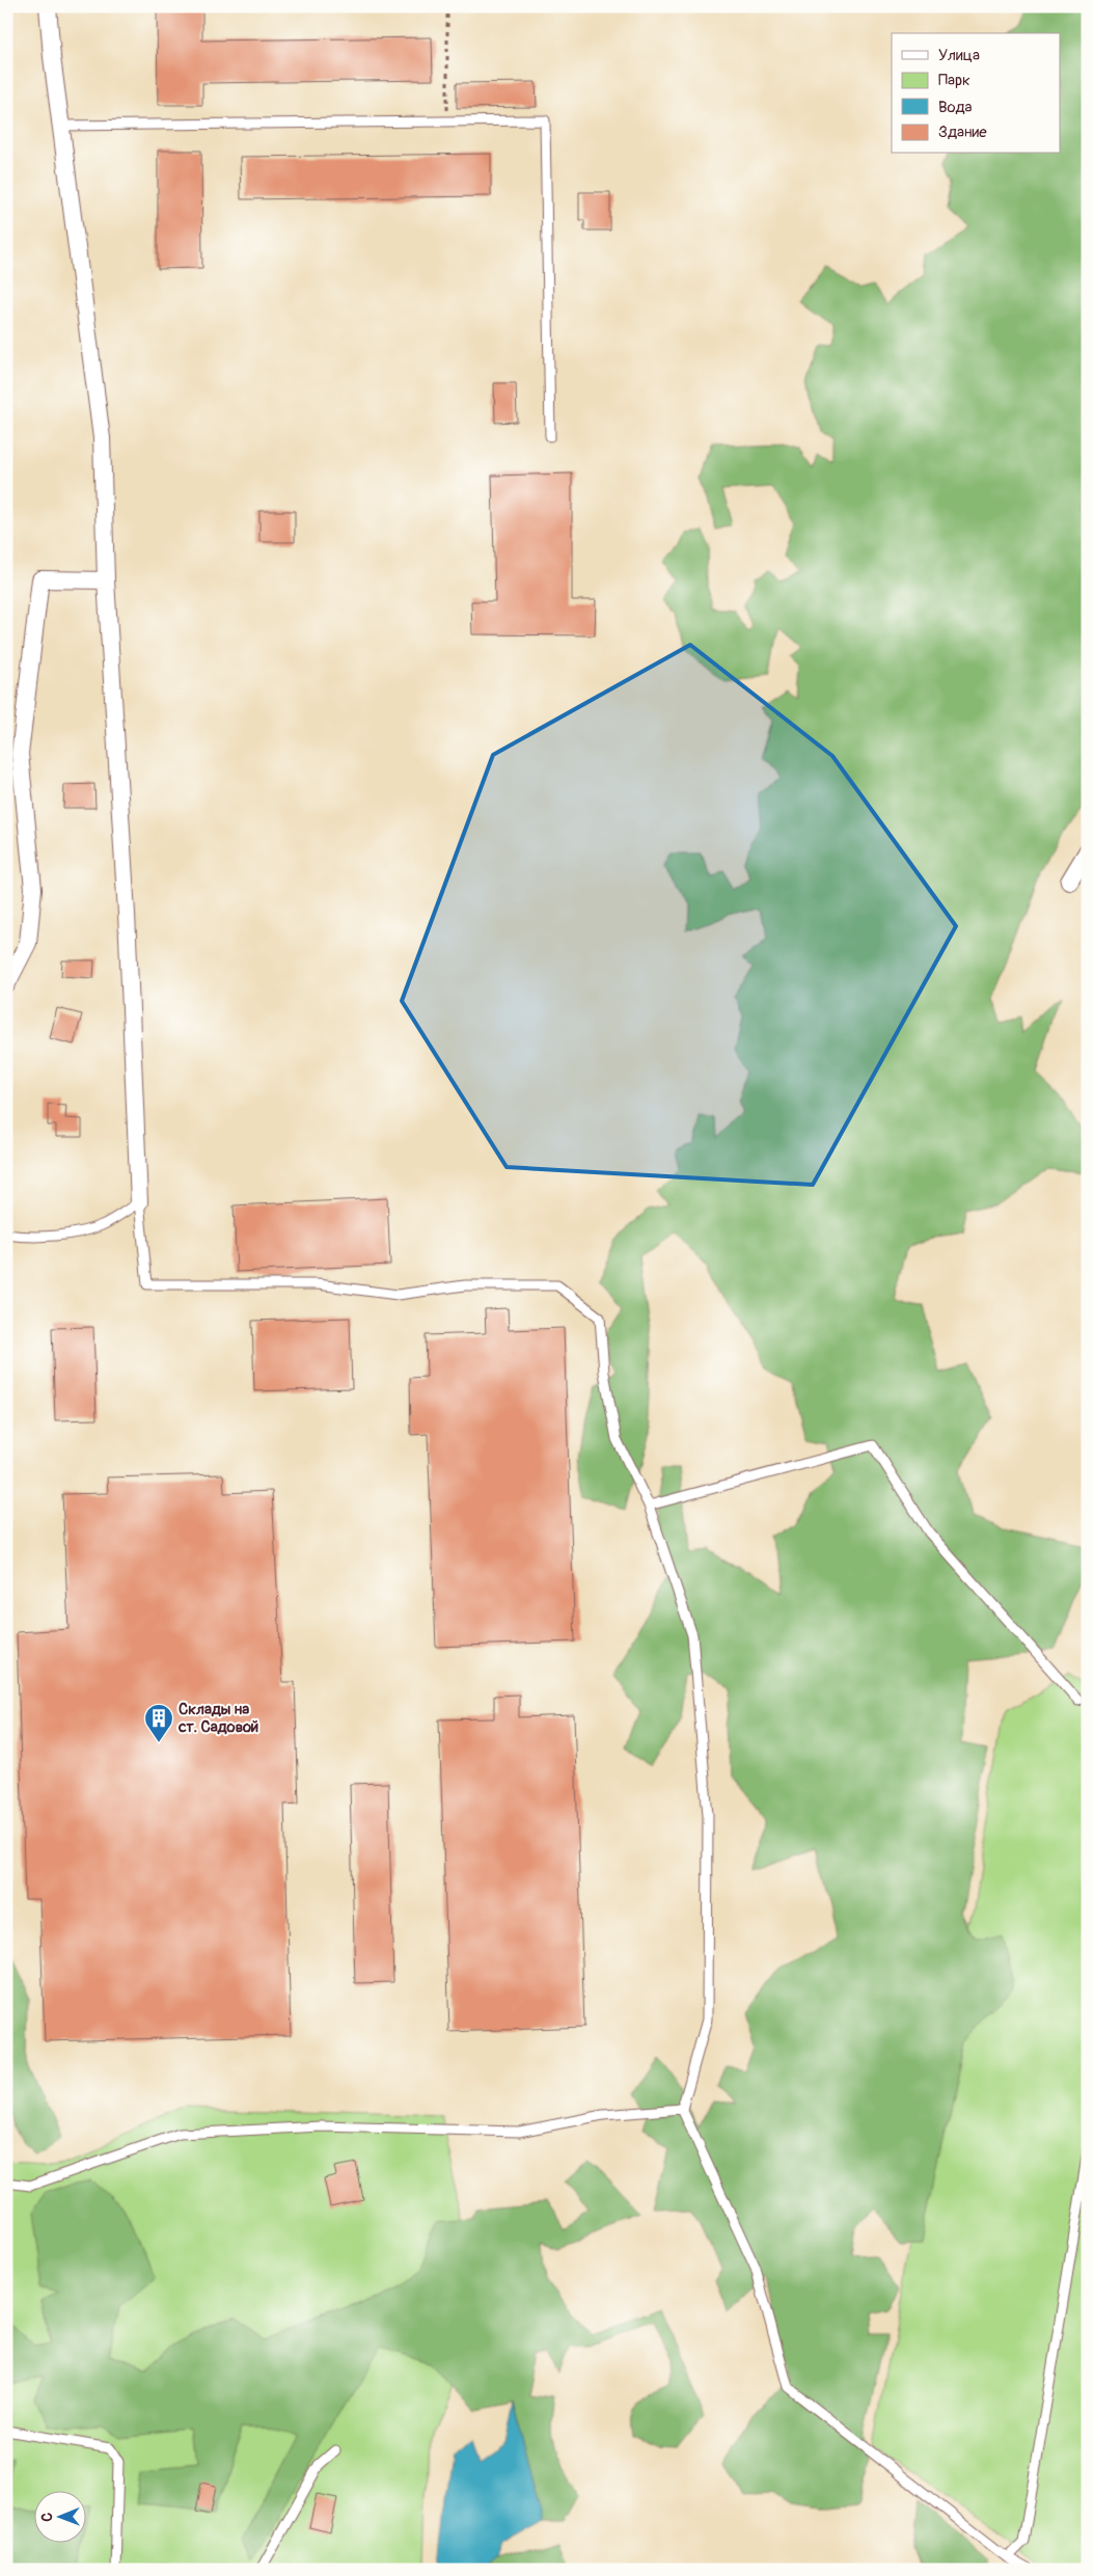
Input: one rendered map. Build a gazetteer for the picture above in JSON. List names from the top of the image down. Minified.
{"places":{"building":["Склады на ст. Садовой"]},"legend":["Улица","Парк","Вода","Здание"],"north":"left"}
